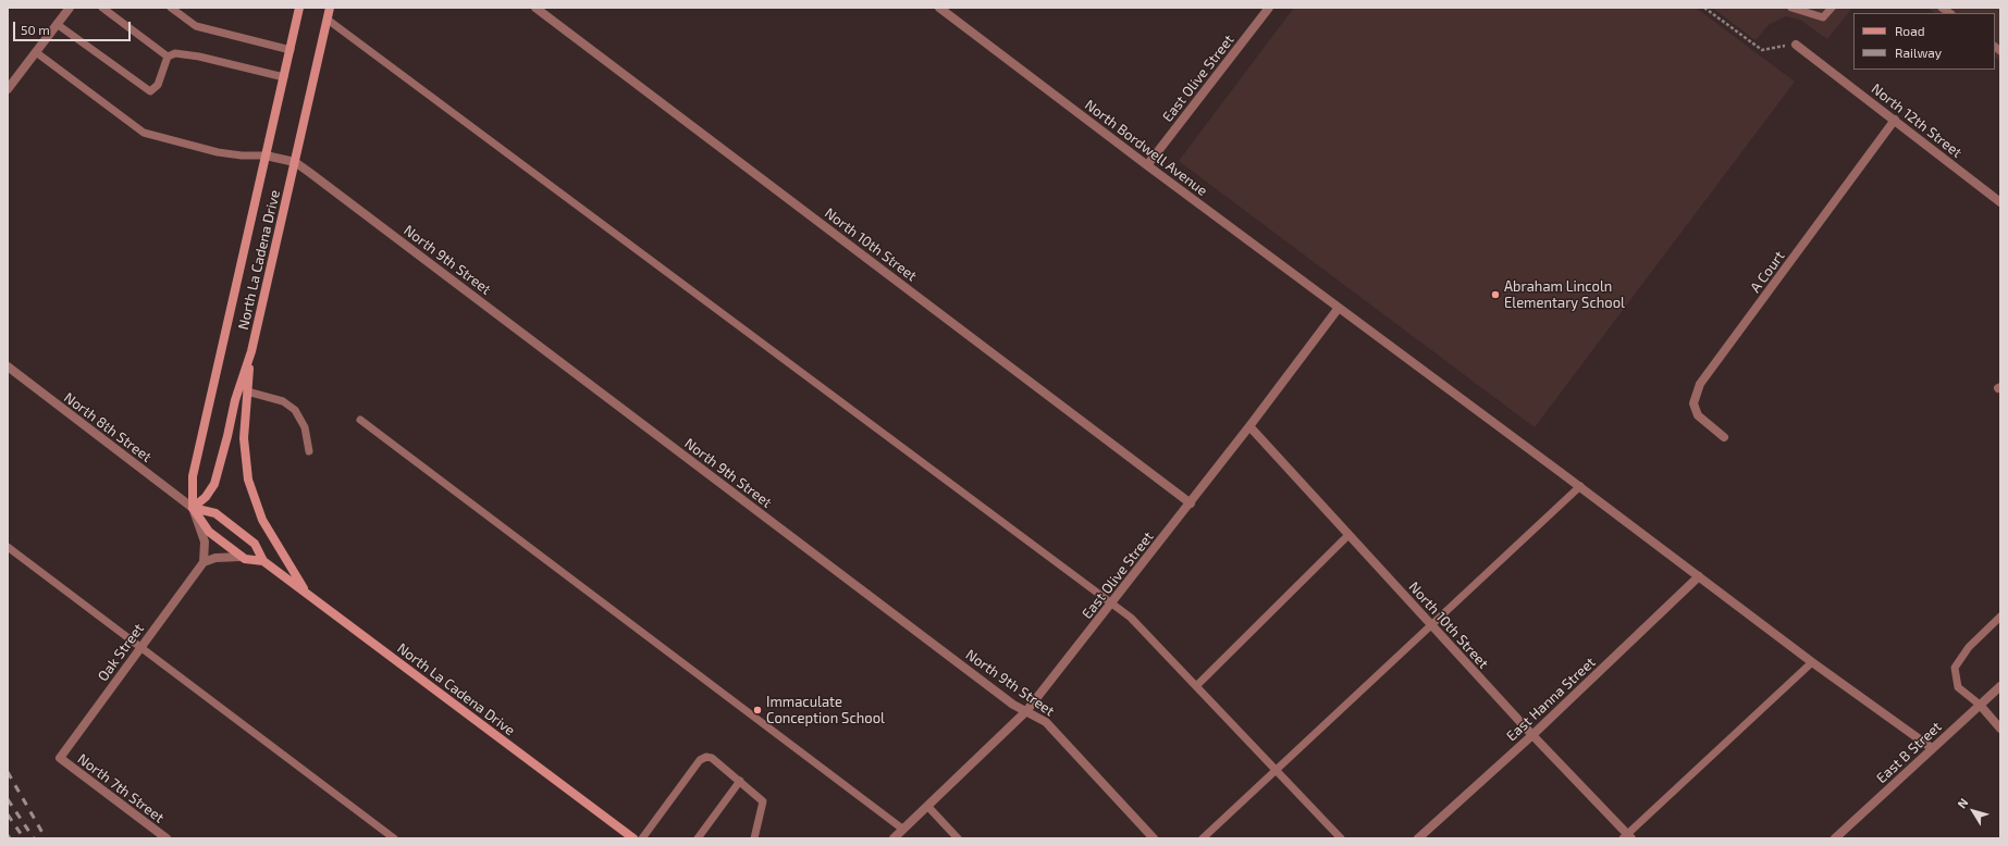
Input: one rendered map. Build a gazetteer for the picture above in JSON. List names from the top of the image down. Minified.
{"streets":{"main road":["North La Cadena Drive"],"street":["East Olive Street","North 12th Street","North Bordwell Avenue","North 10th Street","North 9th Street","A Court","North 8th Street","Oak Street","East Hanna Street","East B Street","North 7th Street"]},"crossings":[["East Olive Street","North Bordwell Avenue"],["East Olive Street","North 10th Street"],["East Olive Street","North 9th Street"],["North 12th Street","A Court"],["North Bordwell Avenue","East Hanna Street"],["North Bordwell Avenue","East B Street"],["North 10th Street","East Hanna Street"],["North La Cadena Drive","North 9th Street"],["North La Cadena Drive","North 8th Street"],["Oak Street","North 7th Street"]],"places":["Abraham Lincoln Elementary School","Immaculate Conception School"],"legend":["Road","Railway"],"scale_bar":"50 m","north":"top left"}
